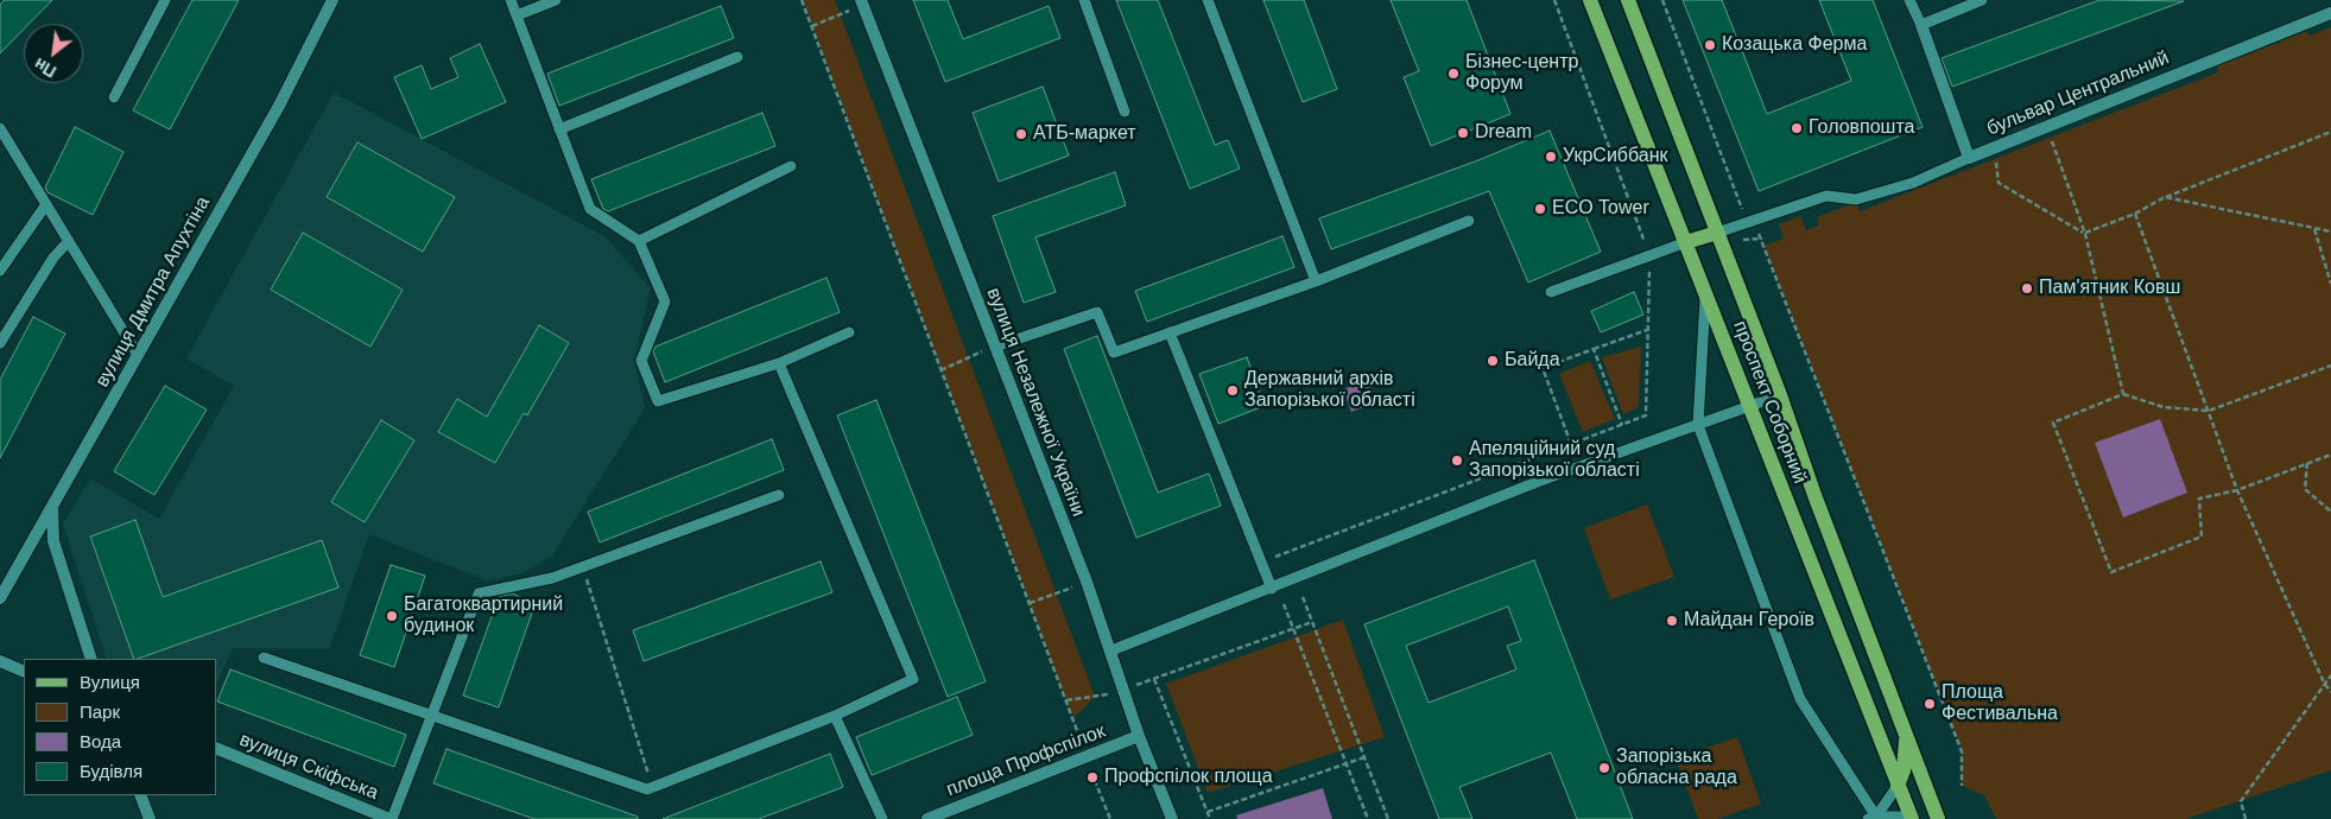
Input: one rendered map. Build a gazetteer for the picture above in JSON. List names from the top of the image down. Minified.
{"streets":{"main road":["проспект Соборний"],"street":["бульвар Центральний","вулиця Дмитра Апухтіна","вулиця Незалежної України","площа Профспілок","вулиця Скіфська"]},"crossings":[["вулиця Незалежної України","площа Профспілок"]],"places":["Козацька Ферма","Бізнес-центр Форум","Головпошта","Dream","АТБ-маркет","УкрСиббанк","ECO Tower","Пам'ятник Ковш","Байда","Державний архів Запорізької області","Апеляційний суд Запорізької області","Багатоквартирний будинок","Майдан Героїв","Площа Фестивальна","Запорізька обласна рада","Профспілок площа"],"legend":["Вулиця","Парк","Вода","Будівля"],"north":"bottom left"}
